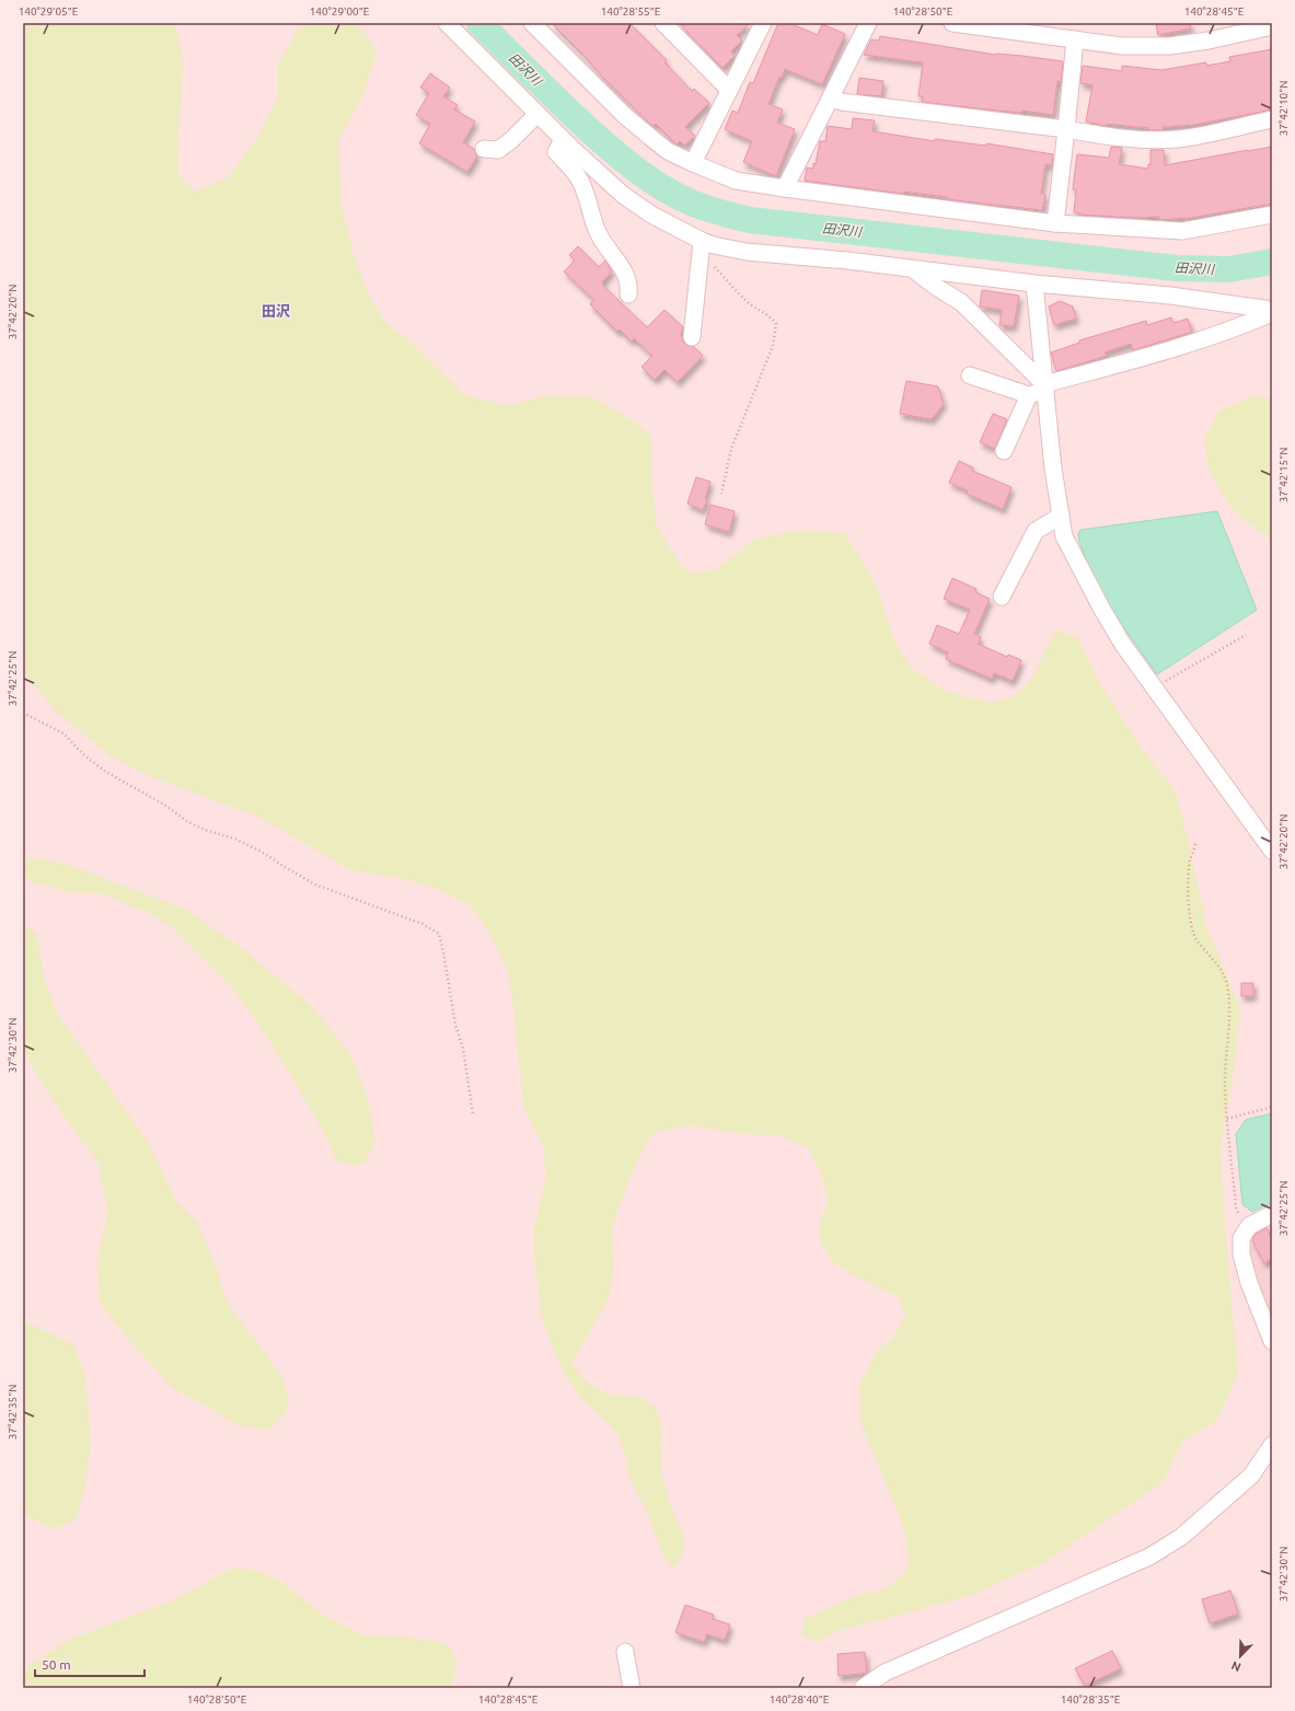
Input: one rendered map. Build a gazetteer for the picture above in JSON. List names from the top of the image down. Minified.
{"districts":["田沢"],"water":["田沢川"],"scale_bar":"50 m","north":"bottom left","coordinates":["140°29'05\"E","140°29'00\"E","140°28'55\"E","140°28'50\"E","140°28'45\"E","37°42'10\"N","37°42'20\"N","37°42'15\"N","37°42'25\"N","37°42'30\"N","37°42'35\"N","140°28'40\"E","140°28'35\"E"]}
